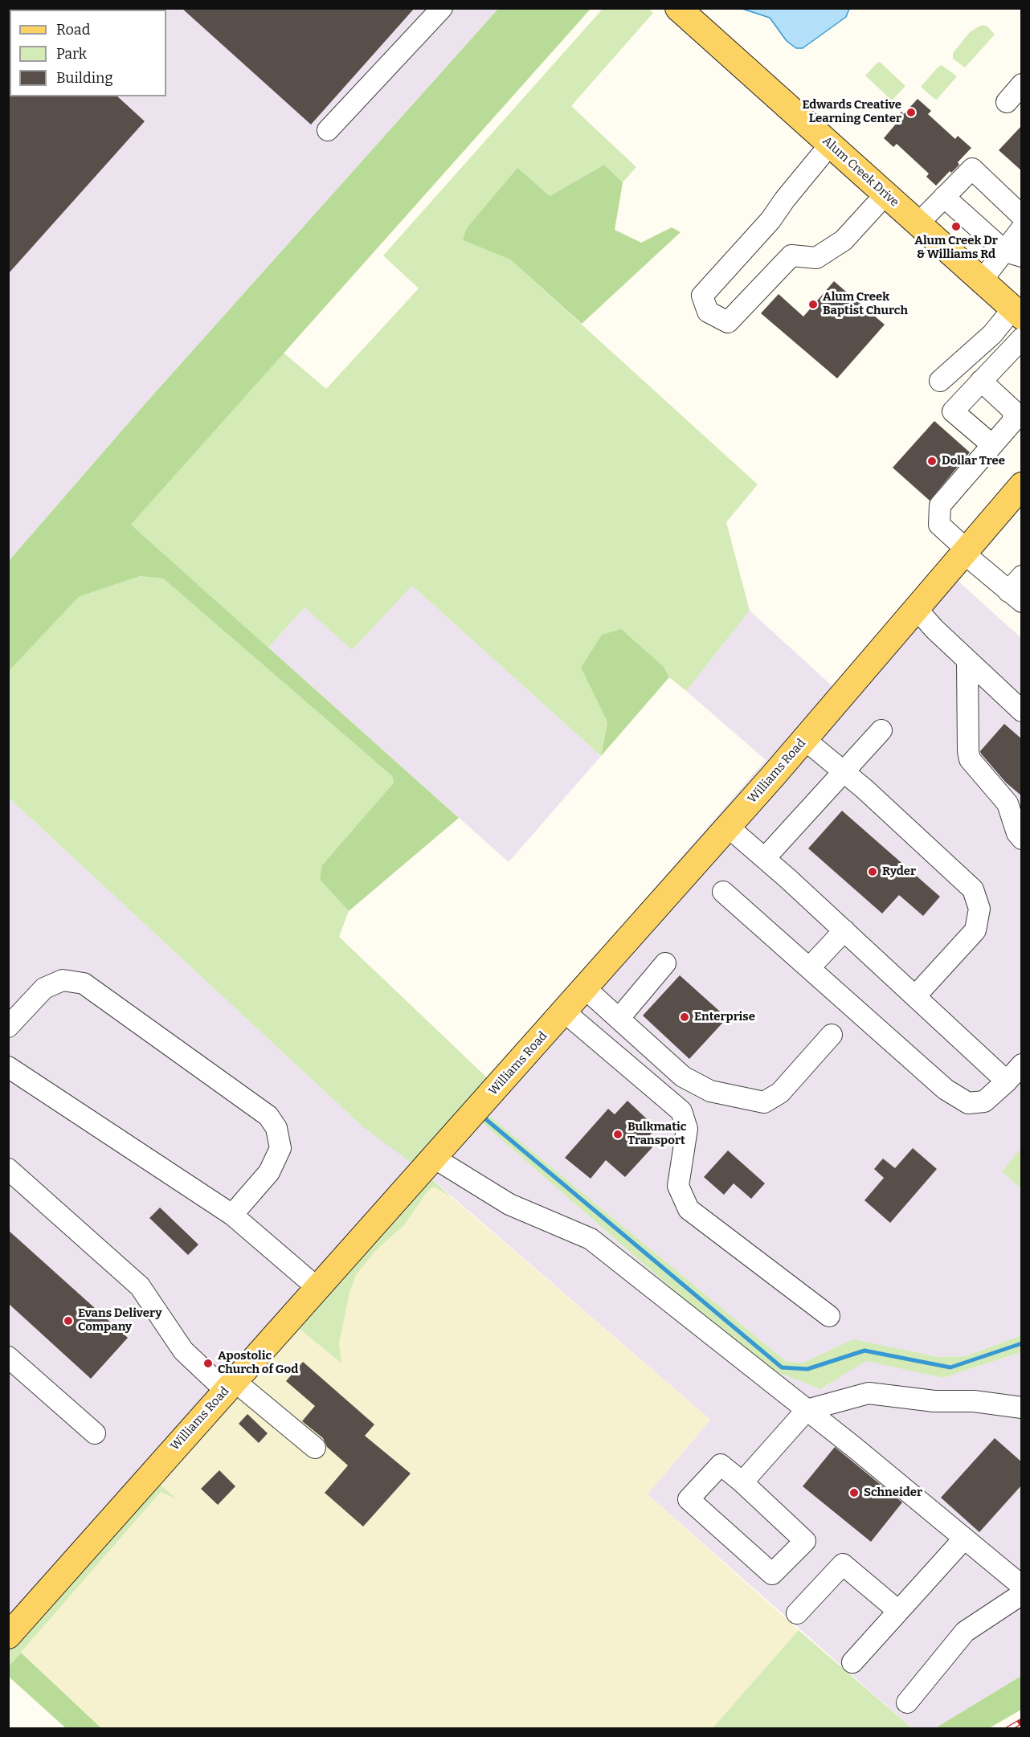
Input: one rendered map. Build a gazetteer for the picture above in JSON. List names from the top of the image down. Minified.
{"streets":{"main road":["Alum Creek Drive","Williams Road"]},"places":["Edwards Creative Learning Center","Alum Creek Dr & Williams Rd","Alum Creek Baptist Church","Dollar Tree","Ryder","Enterprise","Bulkmatic Transport","Evans Delivery Company","Apostolic Church of God","Schneider"],"legend":["Road","Park","Building"]}
